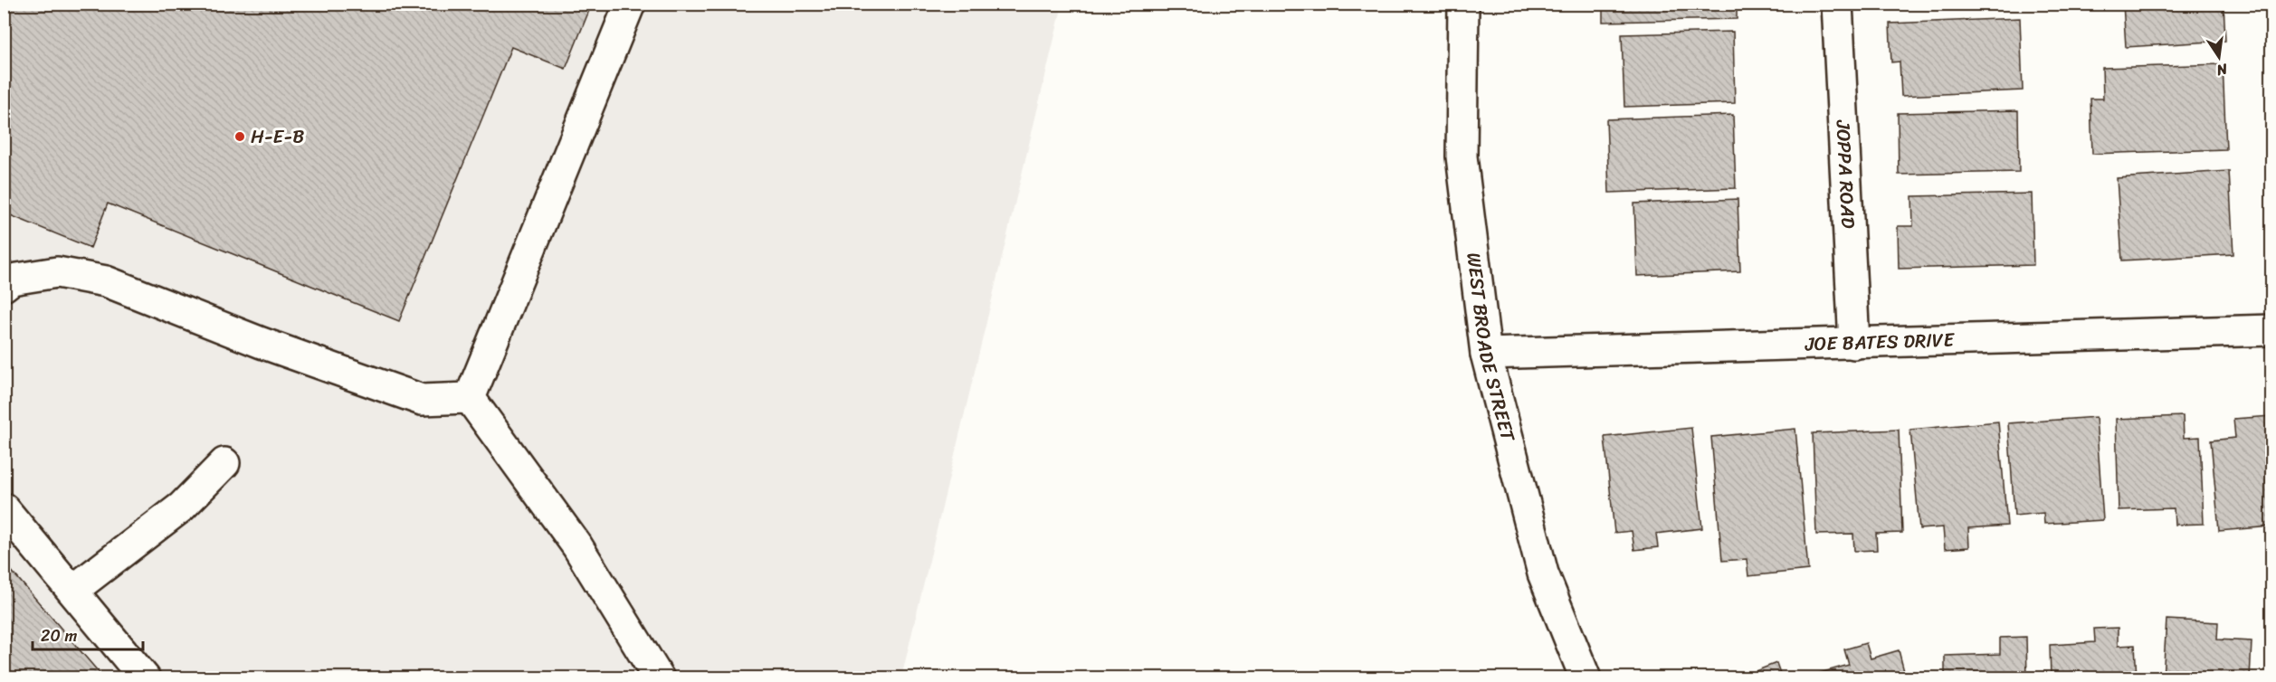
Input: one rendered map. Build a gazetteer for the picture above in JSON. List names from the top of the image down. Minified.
{"streets":{"street":["JOPPA ROAD","JOE BATES DRIVE","WEST BROADE STREET"]},"crossings":[["JOPPA ROAD","JOE BATES DRIVE"],["JOE BATES DRIVE","WEST BROADE STREET"]],"places":["H-E-B"],"scale_bar":"20 m","north":"bottom"}
